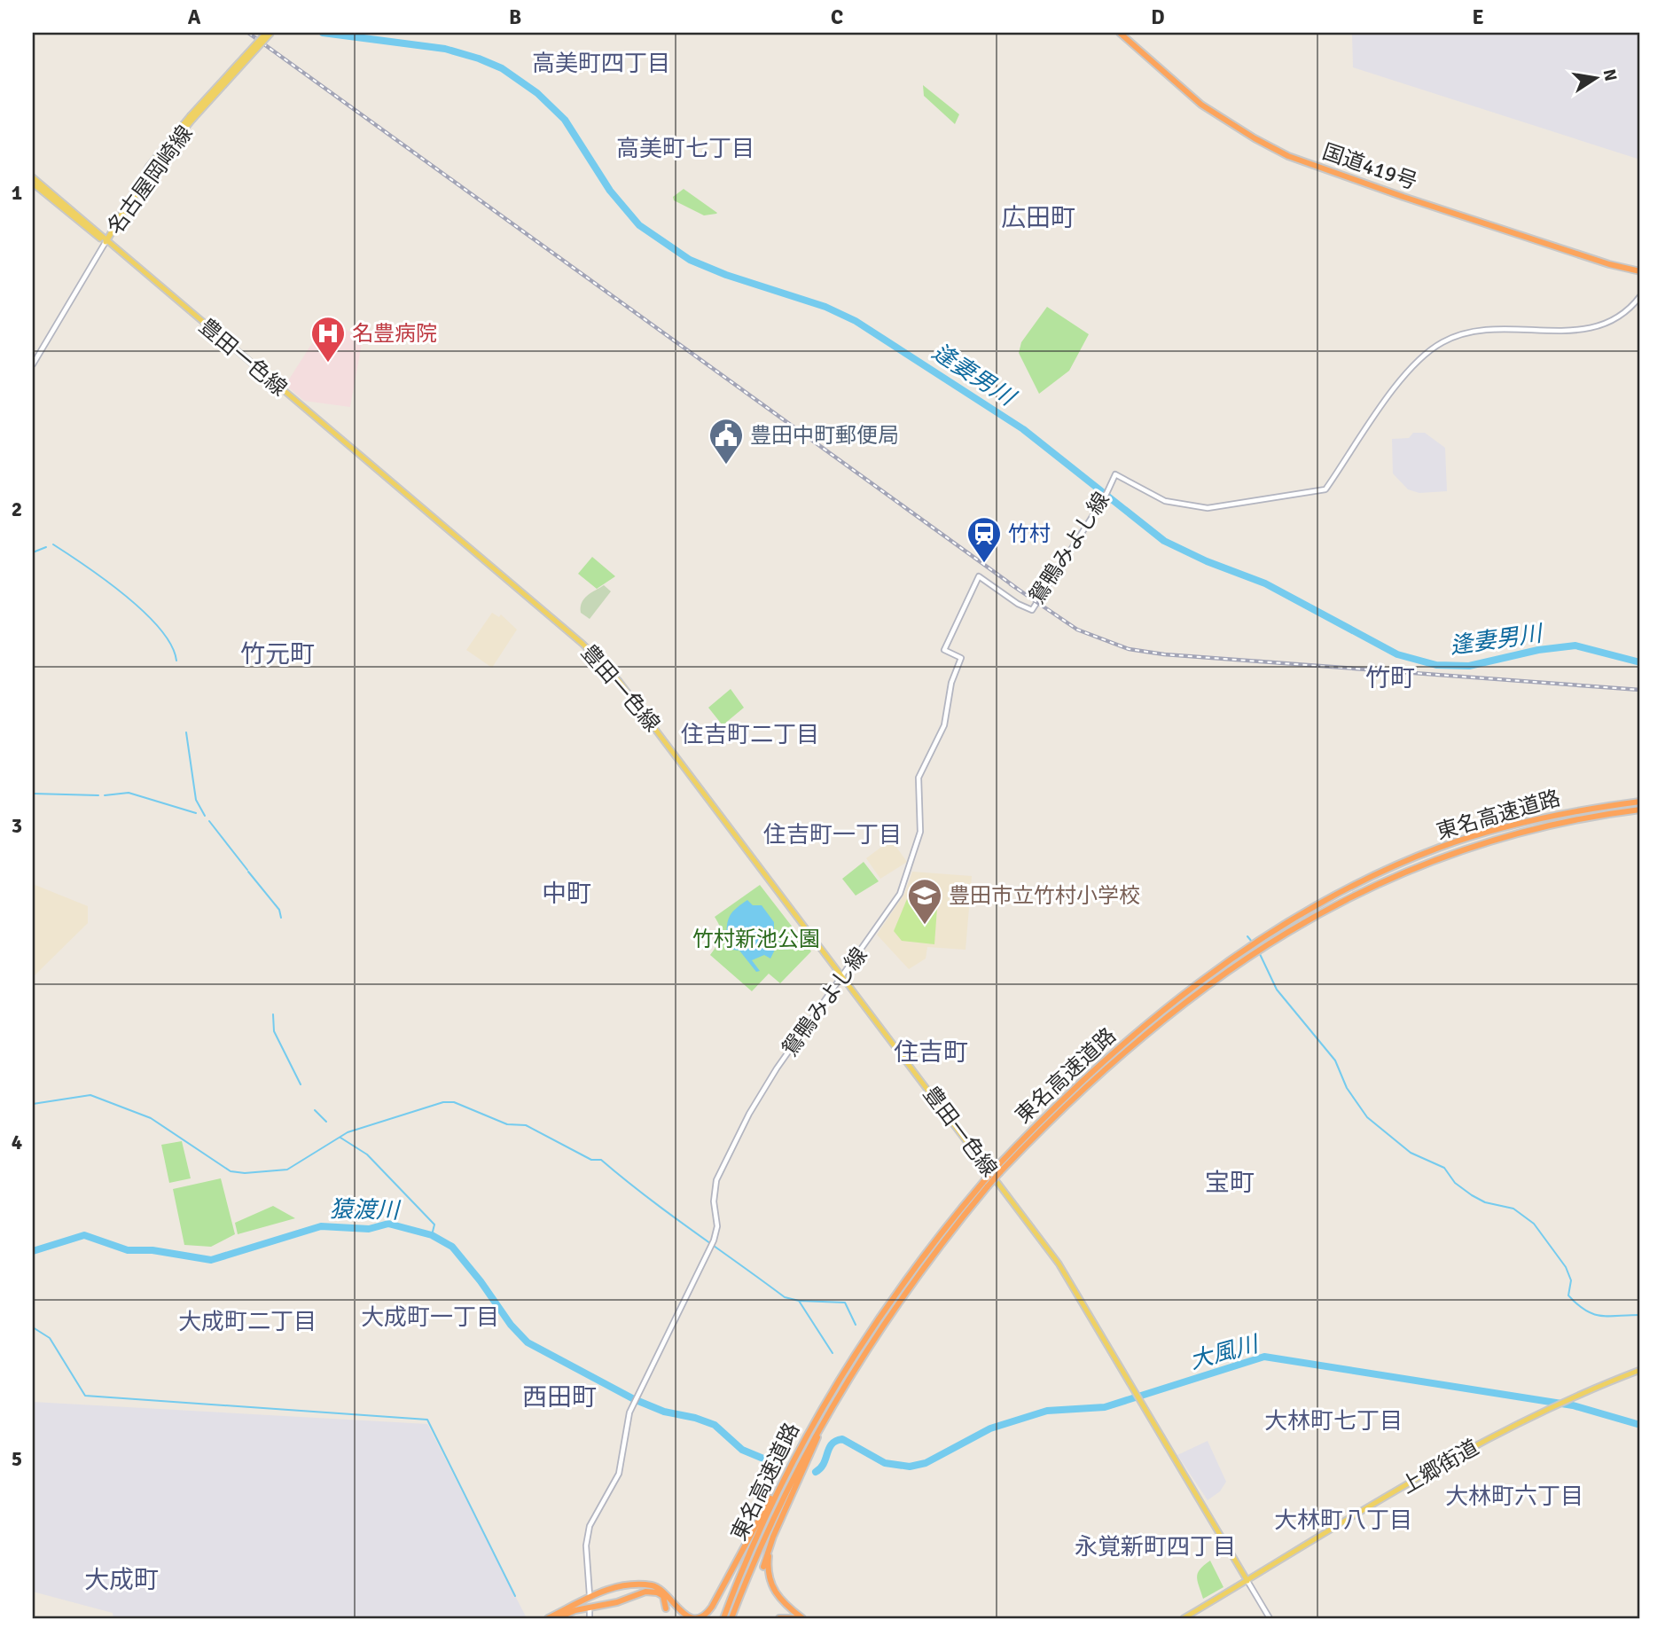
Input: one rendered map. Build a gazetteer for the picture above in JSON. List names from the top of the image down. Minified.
{"streets":{"highway":["国道419号","東名高速道路"],"main road":["名古屋岡崎線","豊田一色線","鴛鴨みよし線","上郷街道"]},"crossings":[["名古屋岡崎線","豊田一色線"],["豊田一色線","鴛鴨みよし線"],["豊田一色線","上郷街道"]],"districts":["高美町四丁目","高美町七丁目","広田町","竹元町","竹町","住吉町二丁目","住吉町一丁目","中町","住吉町","宝町","大成町一丁目","大成町二丁目","西田町","大林町七丁目","大林町六丁目","大林町八丁目","永覚新町四丁目","大成町"],"water":["逢妻男川","猿渡川","大風川"],"parks":["竹村新池公園"],"places":{"hospital":["名豊病院"],"public building":["豊田中町郵便局"],"station":["竹村"],"school or university":["豊田市立竹村小学校"]},"north":"right","grid":{"columns":["A","B","C","D","E"],"rows":["1","2","3","4","5"]}}
